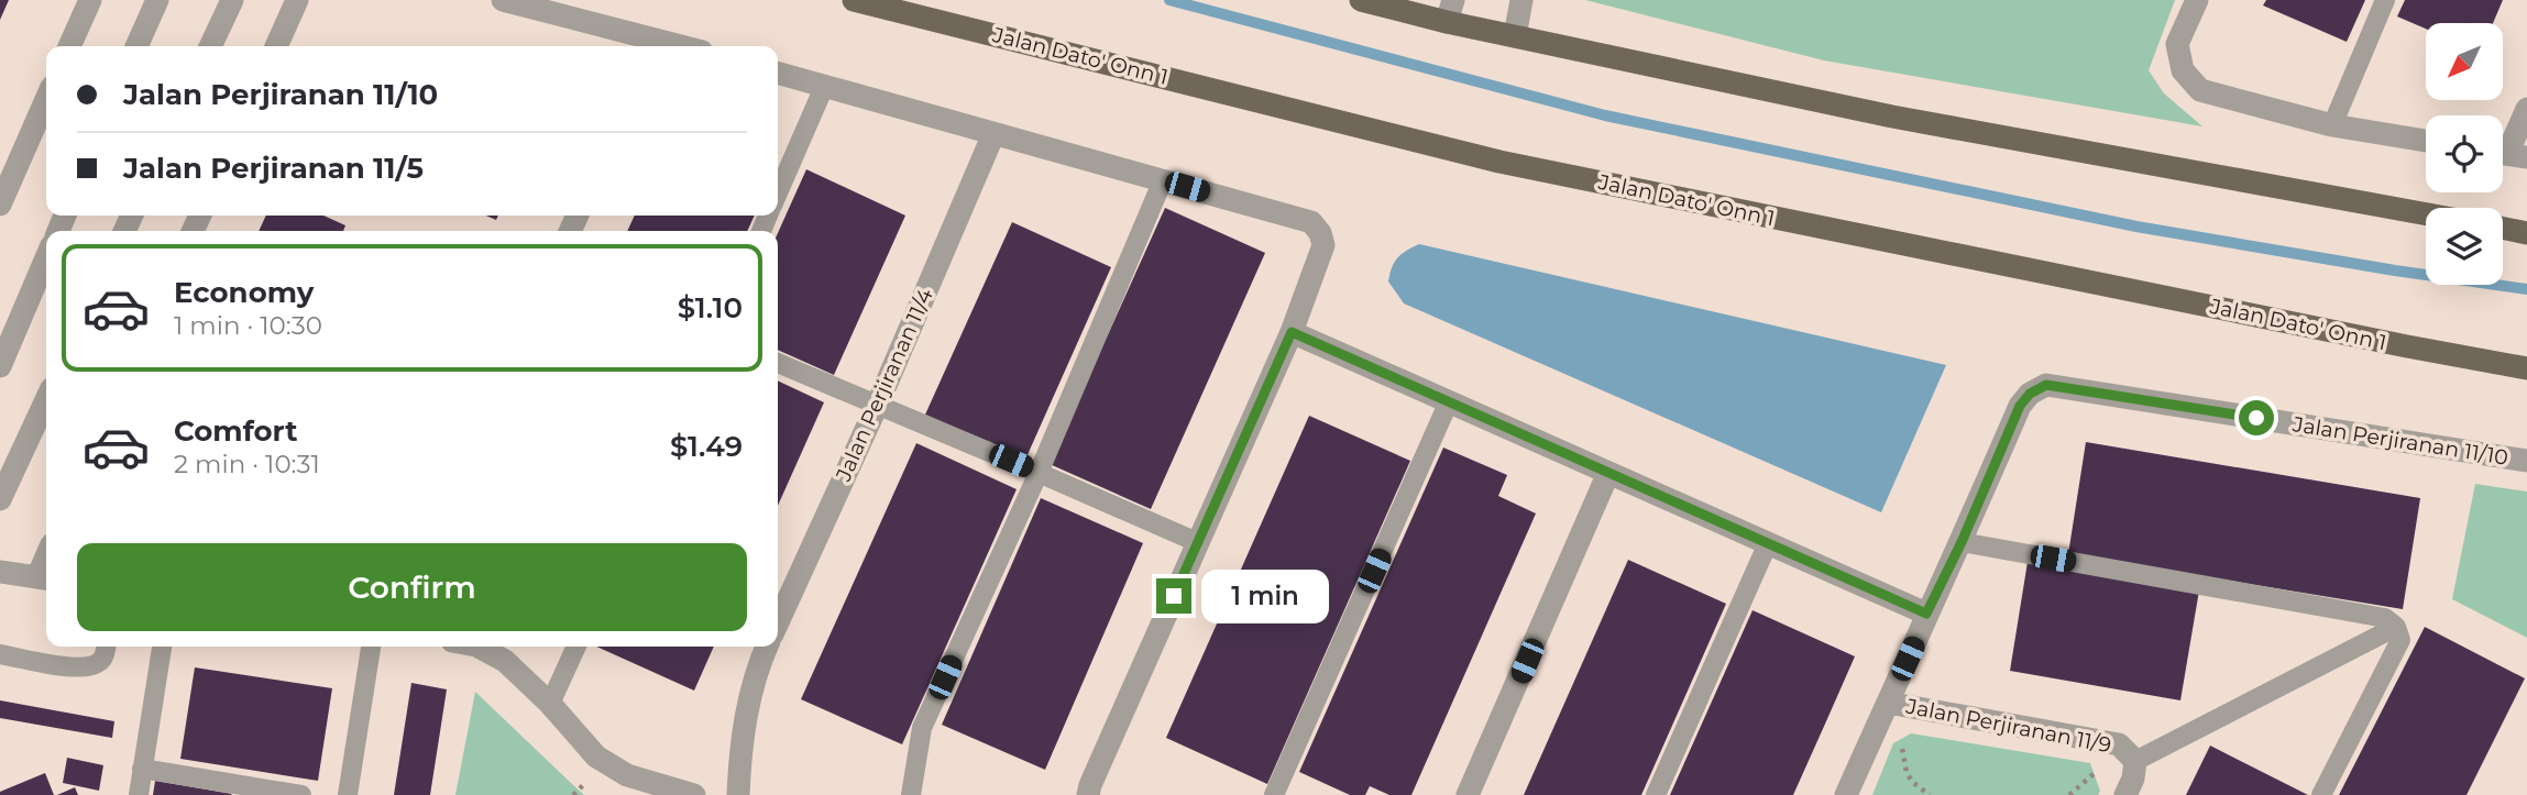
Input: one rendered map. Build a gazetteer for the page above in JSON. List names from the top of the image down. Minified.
{"streets":{"main road":["Jalan Dato' Onn 1"],"street":["Jalan Perjiranan 11/4","Jalan Perjiranan 11/10","Jalan Perjiranan 11/9"]},"north":"bottom left","page":{"banner":["Jalan Perjiranan 11/10","Jalan Perjiranan 11/5"],"list":[{"name":"Economy","note":"1 min · 10:30","value":"$1.10"},{"name":"Comfort","note":"2 min · 10:31","value":"$1.49"}],"buttons":"Confirm","bubble":"1 min"}}
